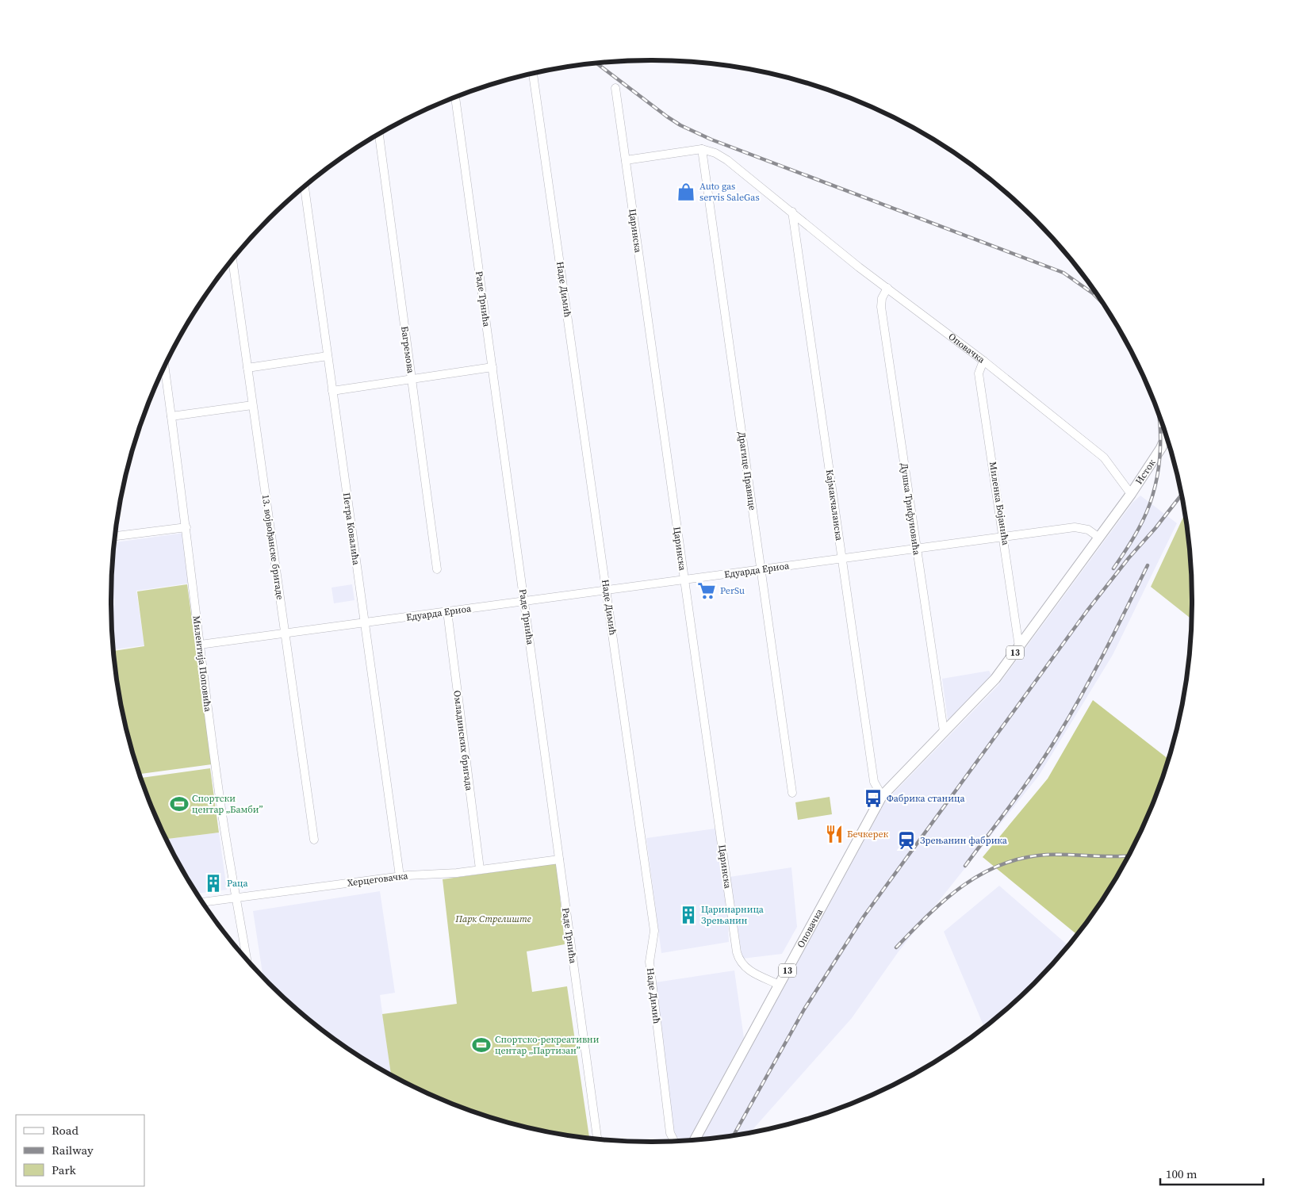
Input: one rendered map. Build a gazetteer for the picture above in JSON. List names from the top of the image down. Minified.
{"streets":{"main road":["Оповачка","Исток","13"],"street":["Царинска","Наде Димић","Раде Трнића","Багремова","Драгице Правице","Миленка Бојанића","Кајмакчаланска","Душка Трифуновића","Петра Ковалића","13. војвођанске бригаде","Едуарда Ериоа","Милентија Поповића","Омладинских бригада","Херцеговачка"]},"crossings":[["Царинска","Оповачка"],["Царинска","Едуарда Ериоа"],["Наде Димић","Едуарда Ериоа"],["Раде Трнића","Едуарда Ериоа"],["Раде Трнића","Херцеговачка"],["Оповачка","Драгице Правице"],["Оповачка","Исток"],["Оповачка","Миленка Бојанића"],["Оповачка","Кајмакчаланска"],["Оповачка","Душка Трифуновића"],["Оповачка","13"],["Драгице Правице","Едуарда Ериоа"],["Исток","13"],["Миленка Бојанића","Едуарда Ериоа"],["Миленка Бојанића","13"],["Кајмакчаланска","Едуарда Ериоа"],["Кајмакчаланска","13"],["Душка Трифуновића","Едуарда Ериоа"],["Душка Трифуновића","13"],["Петра Ковалића","Едуарда Ериоа"],["Петра Ковалића","Херцеговачка"],["13. војвођанске бригаде","Едуарда Ериоа"],["Едуарда Ериоа","13"],["Едуарда Ериоа","Милентија Поповића"],["Едуарда Ериоа","Омладинских бригада"],["Милентија Поповића","Херцеговачка"],["Омладинских бригада","Херцеговачка"]],"parks":["Парк Стрелиште"],"places":{"shop":["Auto gas servis SaleGas"],"supermarket":["PerSu"],"bus stop":["Фабрика станица"],"sports":["Спортски центар „Бамби”","Спортско-рекреативни центар „Партизан”"],"restaurant":["Бечкерек"],"station":["Зрењанин фабрика"],"building":["Раца","Царинарница Зрењанин"]},"legend":["Road","Railway","Park"],"scale_bar":"100 m"}
